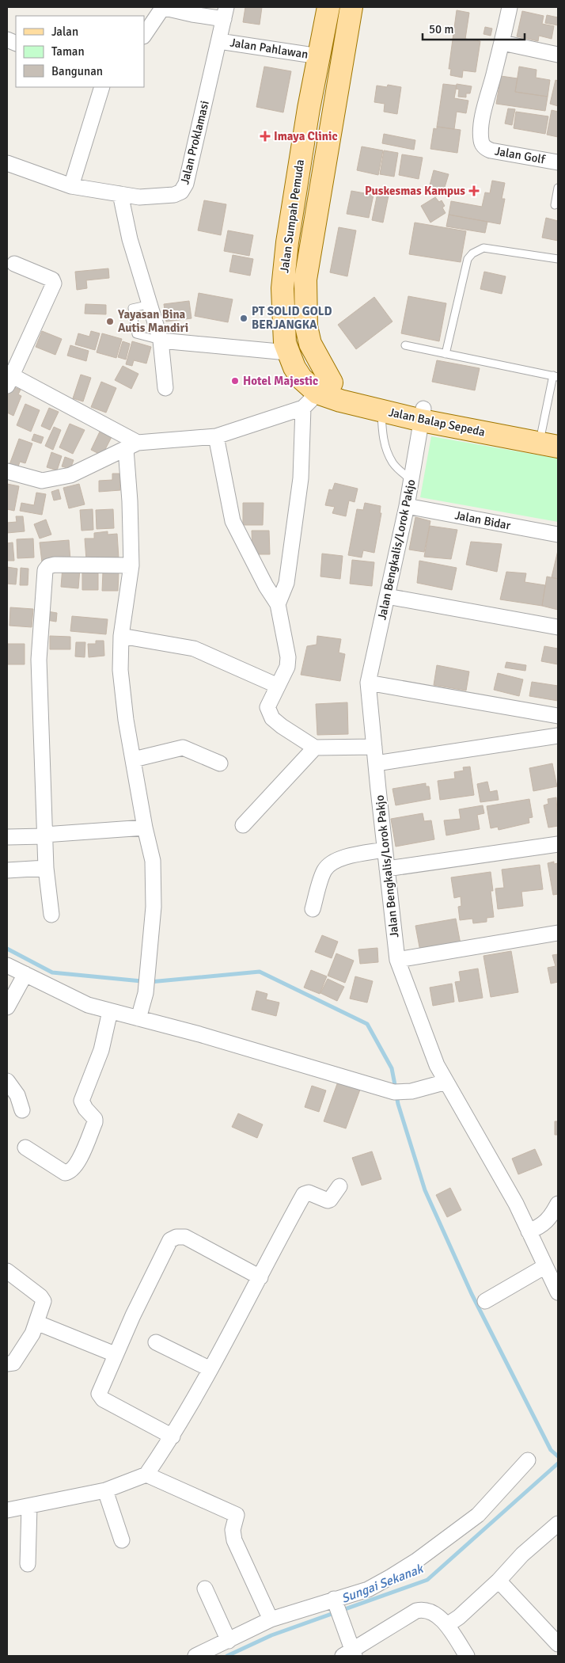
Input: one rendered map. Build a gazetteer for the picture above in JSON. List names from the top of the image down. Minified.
{"streets":{"main road":["Jalan Sumpah Pemuda","Jalan Balap Sepeda"],"street":["Jalan Pahlawan","Jalan Proklamasi","Jalan Golf","Jalan Bidar","Jalan Bengkalis/Lorok Pakjo"]},"crossings":[["Jalan Pahlawan","Jalan Proklamasi"],["Jalan Pahlawan","Jalan Sumpah Pemuda"],["Jalan Sumpah Pemuda","Jalan Balap Sepeda"],["Jalan Balap Sepeda","Jalan Bengkalis/Lorok Pakjo"],["Jalan Bidar","Jalan Bengkalis/Lorok Pakjo"]],"water":["Sungai Sekanak"],"places":{"health":["Imaya Clinic","Puskesmas Kampus"],"other":["PT SOLID GOLD BERJANGKA","Yayasan Bina Autis Mandiri","Hotel Majestic"]},"legend":["Jalan","Taman","Bangunan"],"scale_bar":"50 m"}
